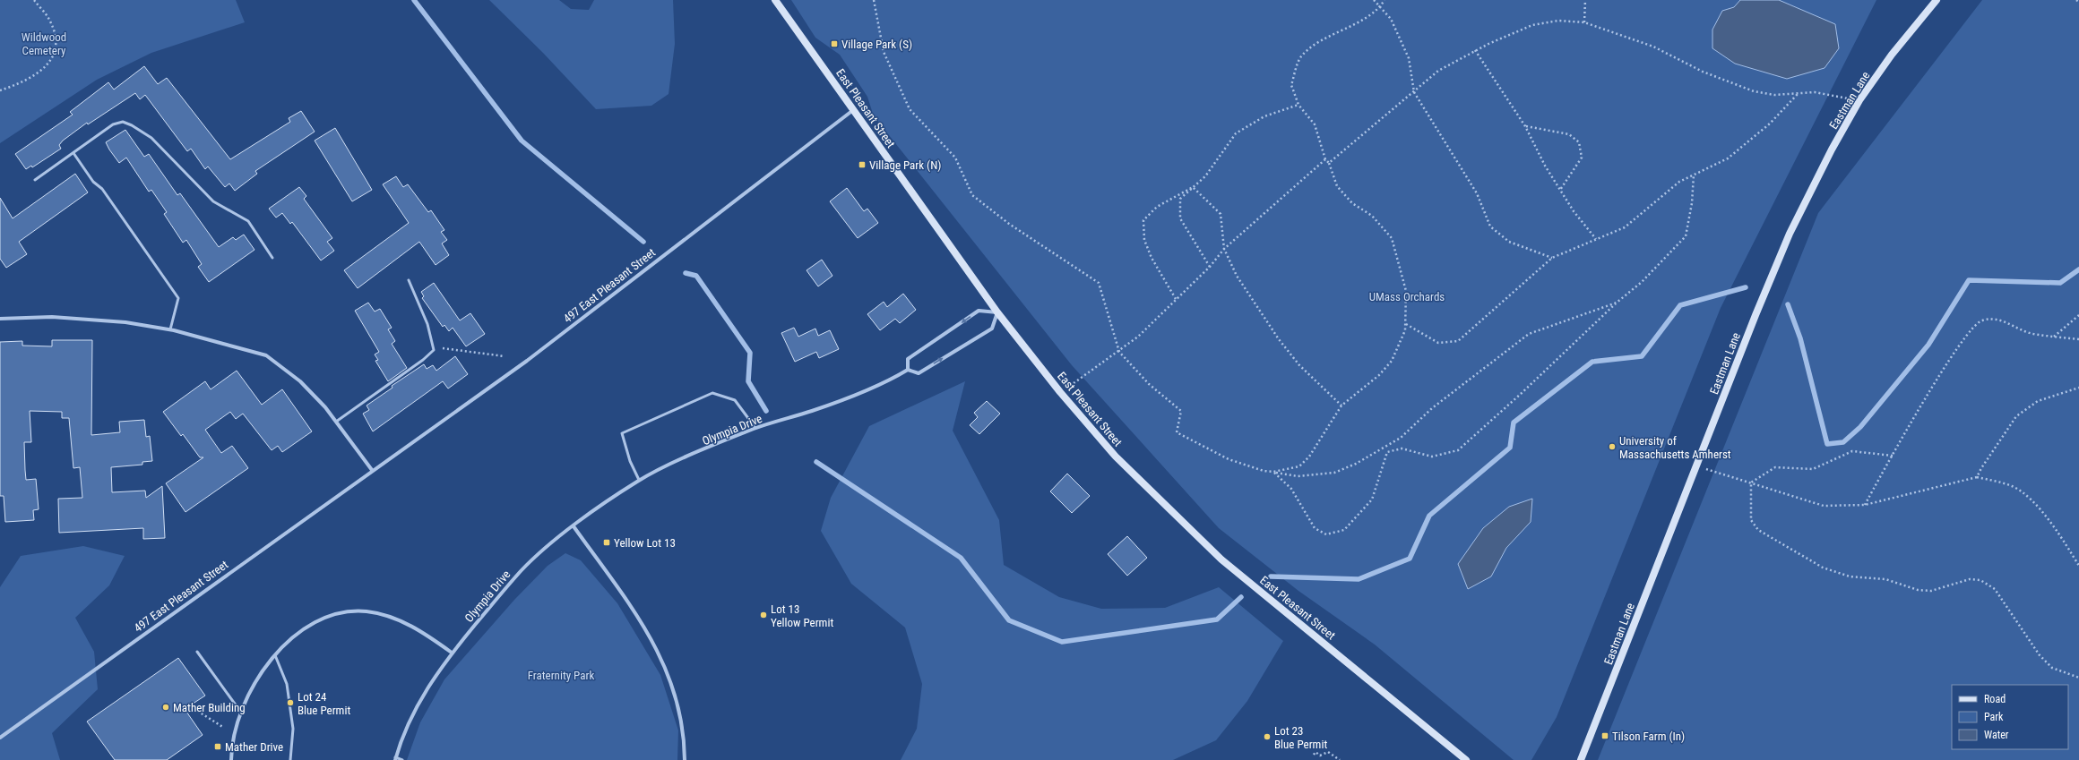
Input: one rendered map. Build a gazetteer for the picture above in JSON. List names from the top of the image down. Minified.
{"streets":{"main road":["Eastman Lane","East Pleasant Street"],"street":["497 East Pleasant Street","Olympia Drive"]},"crossings":[["East Pleasant Street","497 East Pleasant Street"]],"parks":["Wildwood Cemetery","UMass Orchards","Fraternity Park"],"places":{"transit":["Village Park (S)","Village Park (N)","Yellow Lot 13","Tilson Farm (In)","Mather Drive"],"other":["University of Massachusetts Amherst","Lot 13 Yellow Permit","Lot 24 Blue Permit","Mather Building","Lot 23 Blue Permit"]},"legend":["Road","Park","Water"]}
